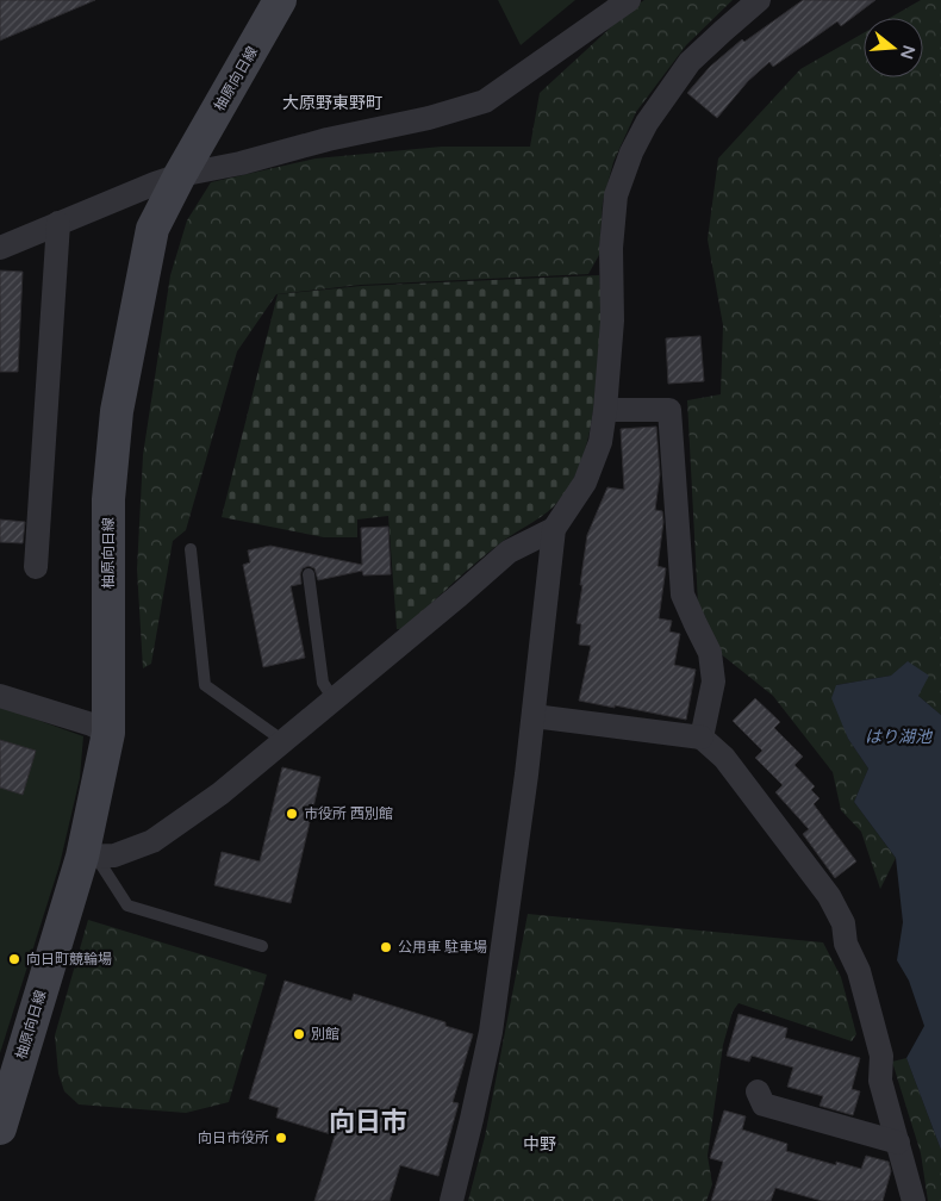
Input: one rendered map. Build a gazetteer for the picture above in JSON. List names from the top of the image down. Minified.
{"streets":{"main road":["柚原向日線"]},"districts":["大原野東野町","向日市","中野"],"water":["はり湖池"],"places":["市役所 西別館","公用車 駐車場","向日町競輪場","別館","向日市役所"],"north":"right"}
